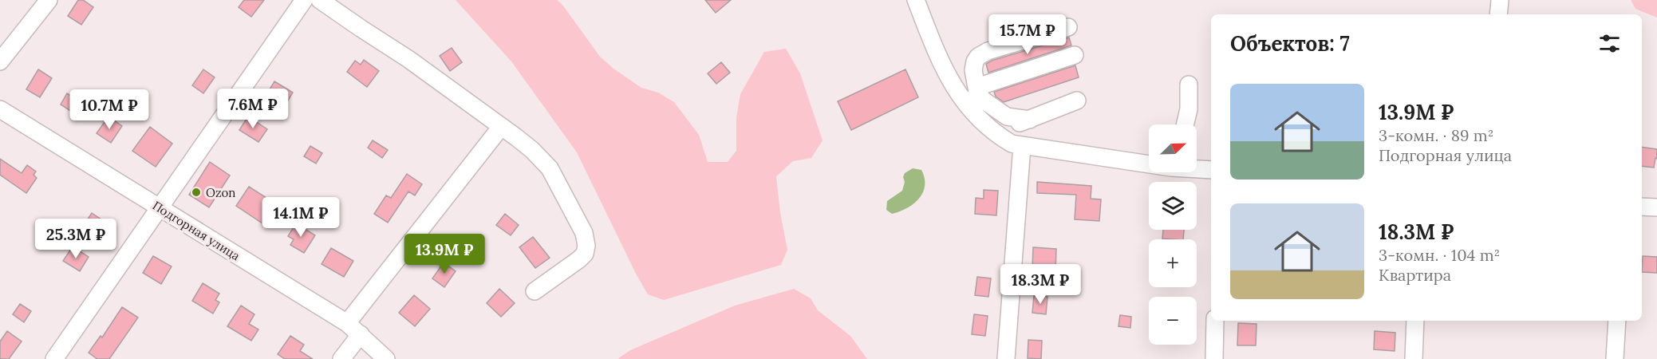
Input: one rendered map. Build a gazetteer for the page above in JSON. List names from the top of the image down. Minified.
{"streets":{"street":["Подгорная улица"]},"places":["Ozon"],"north":"top right","page":{"price":["15.7M ₽","7.6M ₽","10.7M ₽","14.1M ₽","25.3M ₽","13.9M ₽","18.3M ₽"],"heading":"Объектов: 7","list":[{"name":"13.9M ₽","note":"3-комн. · 89 m² · Подгорная улица"},{"name":"18.3M ₽","note":"3-комн. · 104 m² · Квартира"}],"map_buttons":["+","−"]}}
